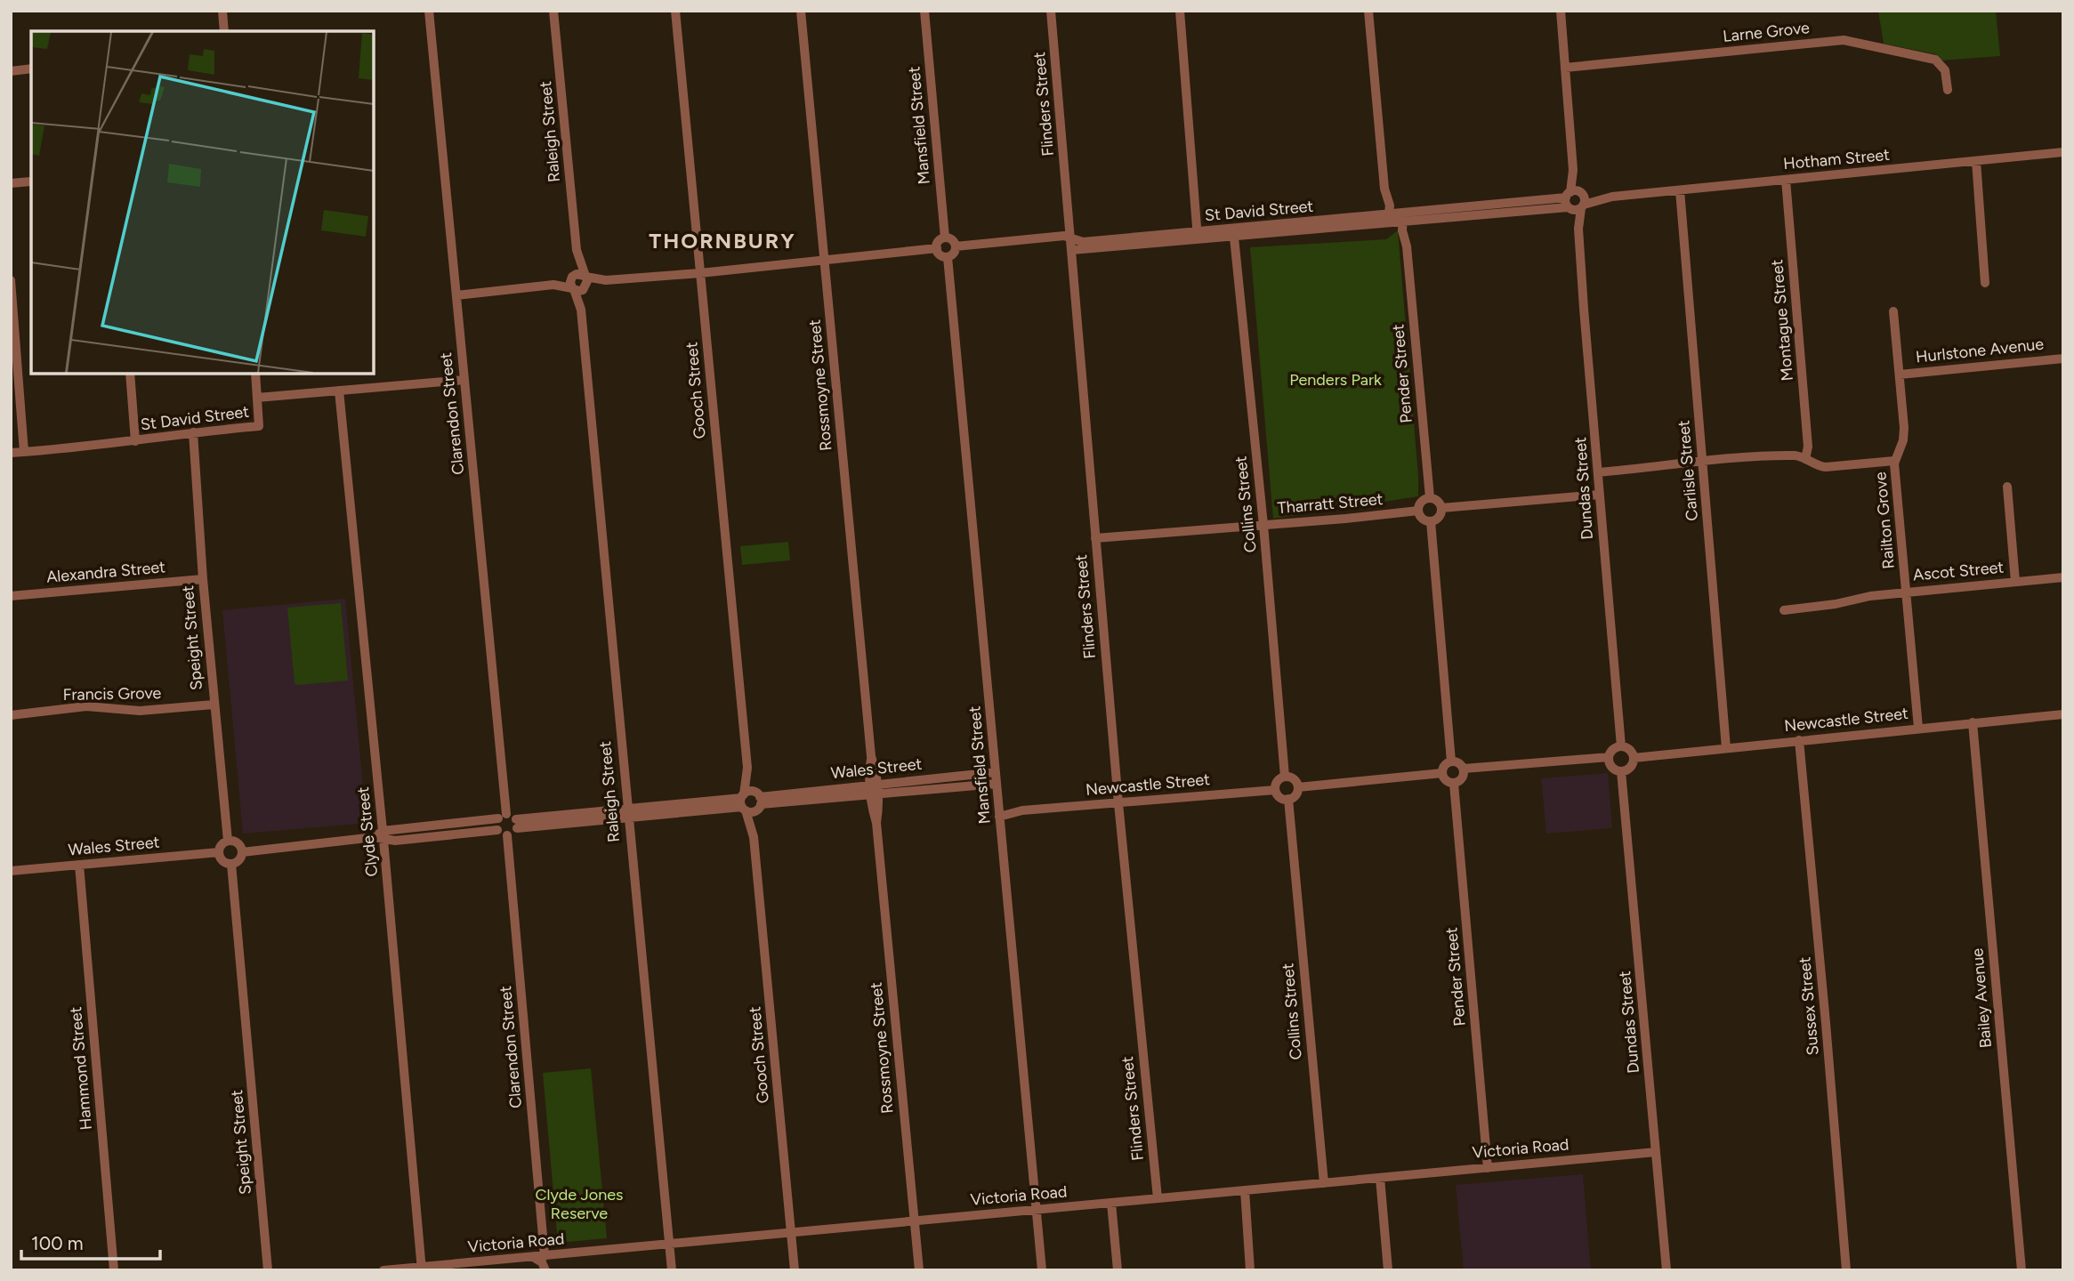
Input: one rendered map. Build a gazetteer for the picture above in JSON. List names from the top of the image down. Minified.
{"streets":{"street":["Larne Grove","Flinders Street","Mansfield Street","Raleigh Street","Hotham Street","St David Street","Montague Street","Hurlstone Avenue","Pender Street","Rossmoyne Street","Gooch Street","Clarendon Street","Carlisle Street","Dundas Street","Tharratt Street","Collins Street","Railton Grove","Ascot Street","Alexandra Street","Speight Street","Francis Grove","Newcastle Street","Wales Street","Clyde Street","Bailey Avenue","Sussex Street","Hammond Street","Victoria Road"]},"crossings":[["Larne Grove","Dundas Street"],["Flinders Street","St David Street"],["Flinders Street","Tharratt Street"],["Flinders Street","Newcastle Street"],["Flinders Street","Victoria Road"],["Mansfield Street","St David Street"],["Mansfield Street","Newcastle Street"],["Mansfield Street","Wales Street"],["Mansfield Street","Victoria Road"],["Raleigh Street","Victoria Road"],["Hotham Street","St David Street"],["Hotham Street","Montague Street"],["Hotham Street","Carlisle Street"],["Hotham Street","Dundas Street"],["St David Street","Pender Street"],["St David Street","Clarendon Street"],["St David Street","Dundas Street"],["St David Street","Collins Street"],["St David Street","Speight Street"],["St David Street","Clyde Street"],["Hurlstone Avenue","Railton Grove"],["Pender Street","Tharratt Street"],["Pender Street","Victoria Road"],["Rossmoyne Street","Wales Street"],["Rossmoyne Street","Victoria Road"],["Gooch Street","Wales Street"],["Gooch Street","Victoria Road"],["Clarendon Street","Victoria Road"],["Carlisle Street","Newcastle Street"],["Dundas Street","Newcastle Street"],["Dundas Street","Victoria Road"],["Tharratt Street","Collins Street"],["Collins Street","Newcastle Street"],["Collins Street","Victoria Road"],["Railton Grove","Ascot Street"],["Railton Grove","Newcastle Street"],["Alexandra Street","Speight Street"],["Speight Street","Francis Grove"],["Speight Street","Wales Street"],["Newcastle Street","Bailey Avenue"],["Newcastle Street","Sussex Street"],["Wales Street","Hammond Street"],["Clyde Street","Victoria Road"]],"districts":["THORNBURY"],"parks":["Penders Park","Clyde Jones Reserve"],"scale_bar":"100 m"}
